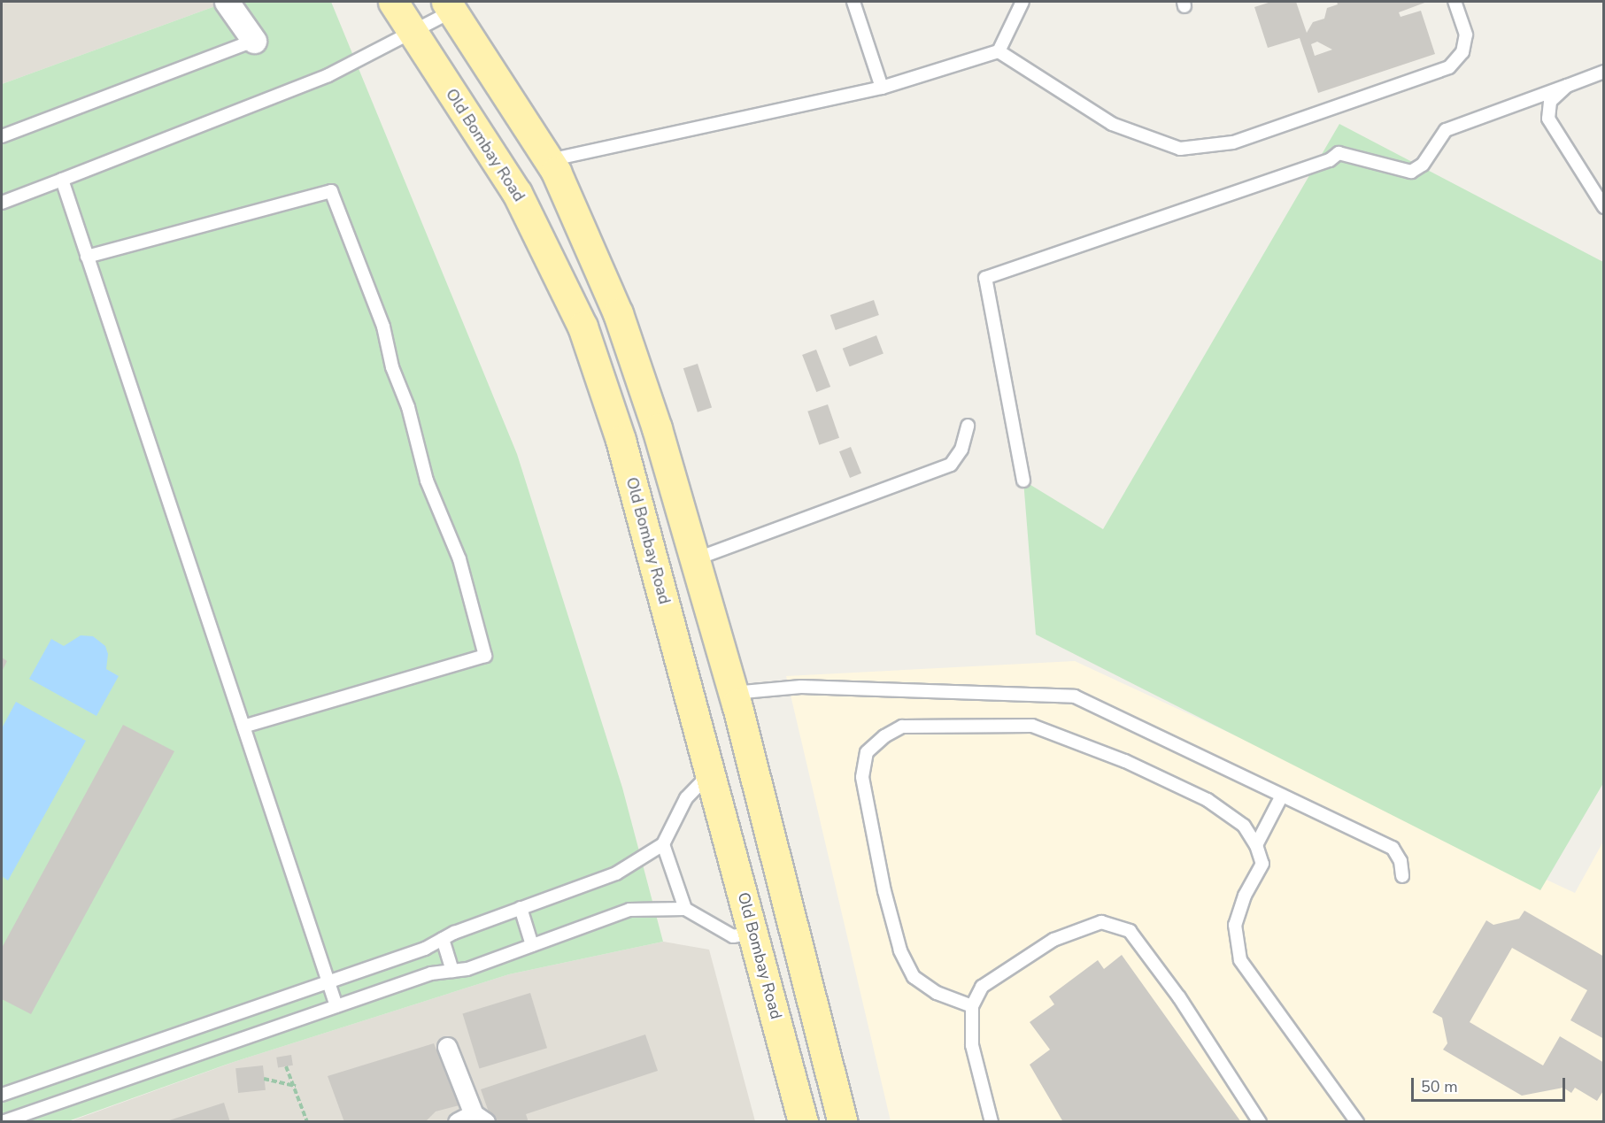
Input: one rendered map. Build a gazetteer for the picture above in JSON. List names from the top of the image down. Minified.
{"streets":{"main road":["Old Bombay Road"]},"scale_bar":"50 m"}
